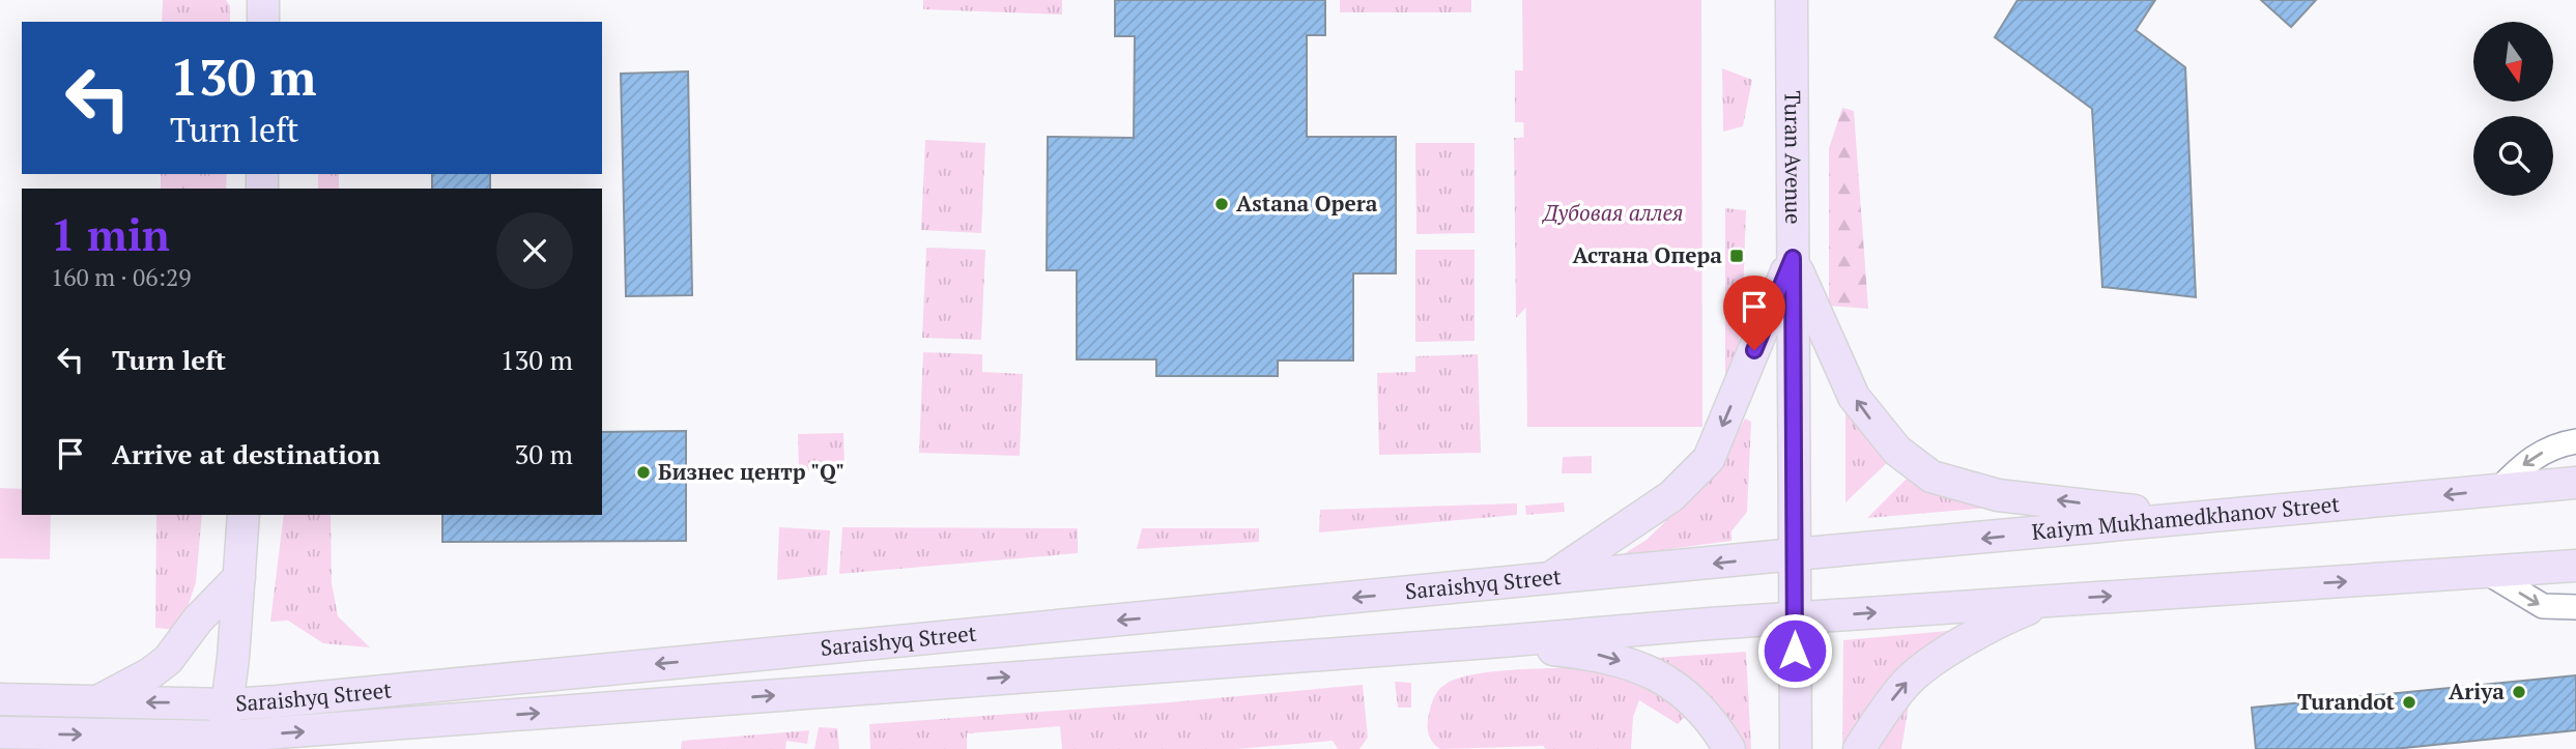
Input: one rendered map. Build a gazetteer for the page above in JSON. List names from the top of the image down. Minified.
{"streets":{"main road":["Turan Avenue","Kaiym Mukhamedkhanov Street","Saraishyq Street"]},"crossings":[["Turan Avenue","Kaiym Mukhamedkhanov Street"],["Turan Avenue","Saraishyq Street"],["Kaiym Mukhamedkhanov Street","Saraishyq Street"]],"parks":["Дубовая аллея"],"places":{"other":["Astana Opera","Бизнес центр \"Q\"","Ariya","Turandot"],"transit":["Астана Опера"]},"north":"bottom","page":{"turn":["130 m","Turn left"],"heading":["1 min","160 m · 06:29"],"list":[{"name":"Turn left","value":"130 m"},{"name":"Arrive at destination","value":"30 m"}]}}
